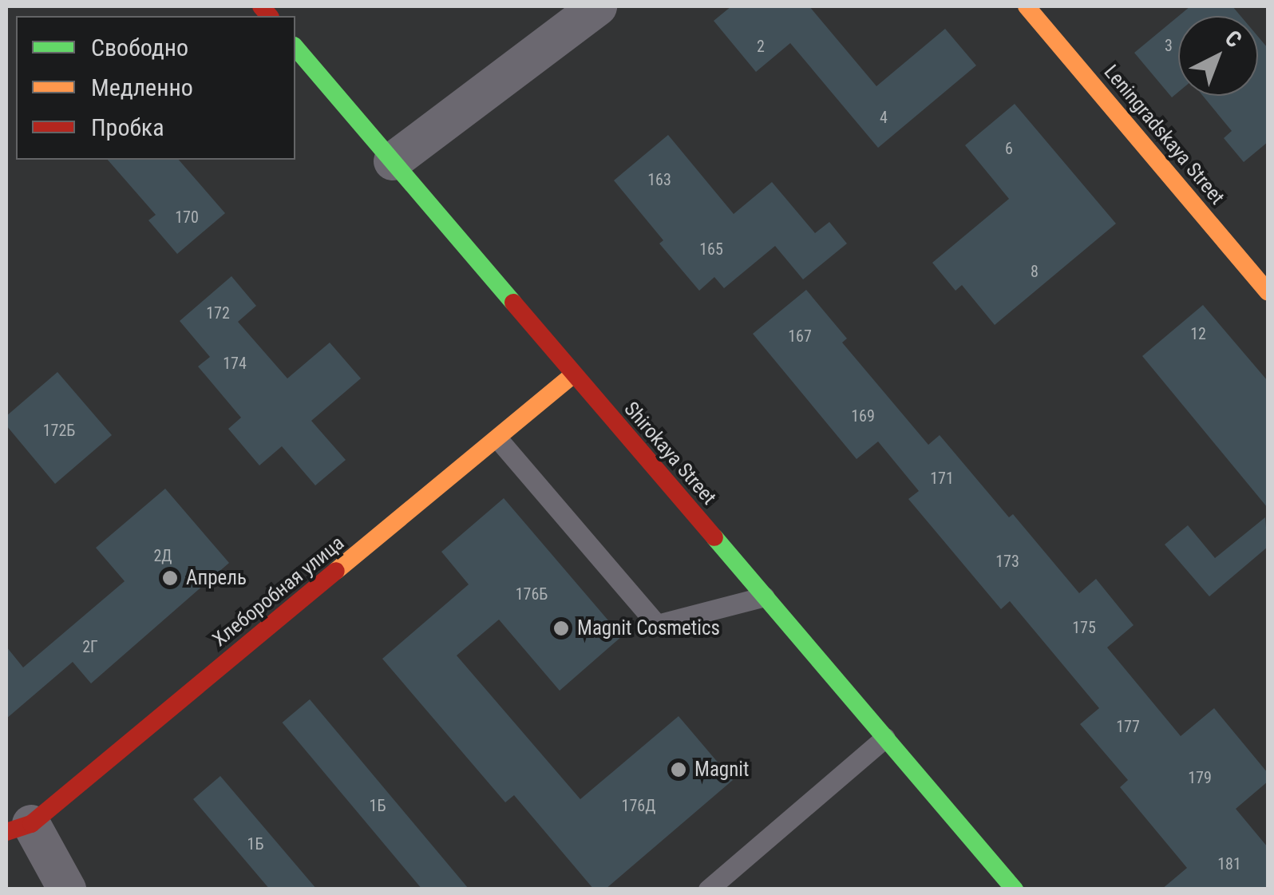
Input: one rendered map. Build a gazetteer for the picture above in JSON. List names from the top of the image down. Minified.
{"streets":{"street":["Leningradskaya Street","Shirokaya Street","Хлеборобная улица"]},"crossings":[["Shirokaya Street","Хлеборобная улица"]],"places":["Апрель","Magnit Cosmetics","Magnit"],"house_numbers":["3","2","4","6","163","170","165","8","172","12","167","174","169","172Б","171","2Д","173","176Б","175","2Г","177","179","1Б","176Д","1Б","181"],"legend":["Свободно","Медленно","Пробка"],"north":"top right"}
